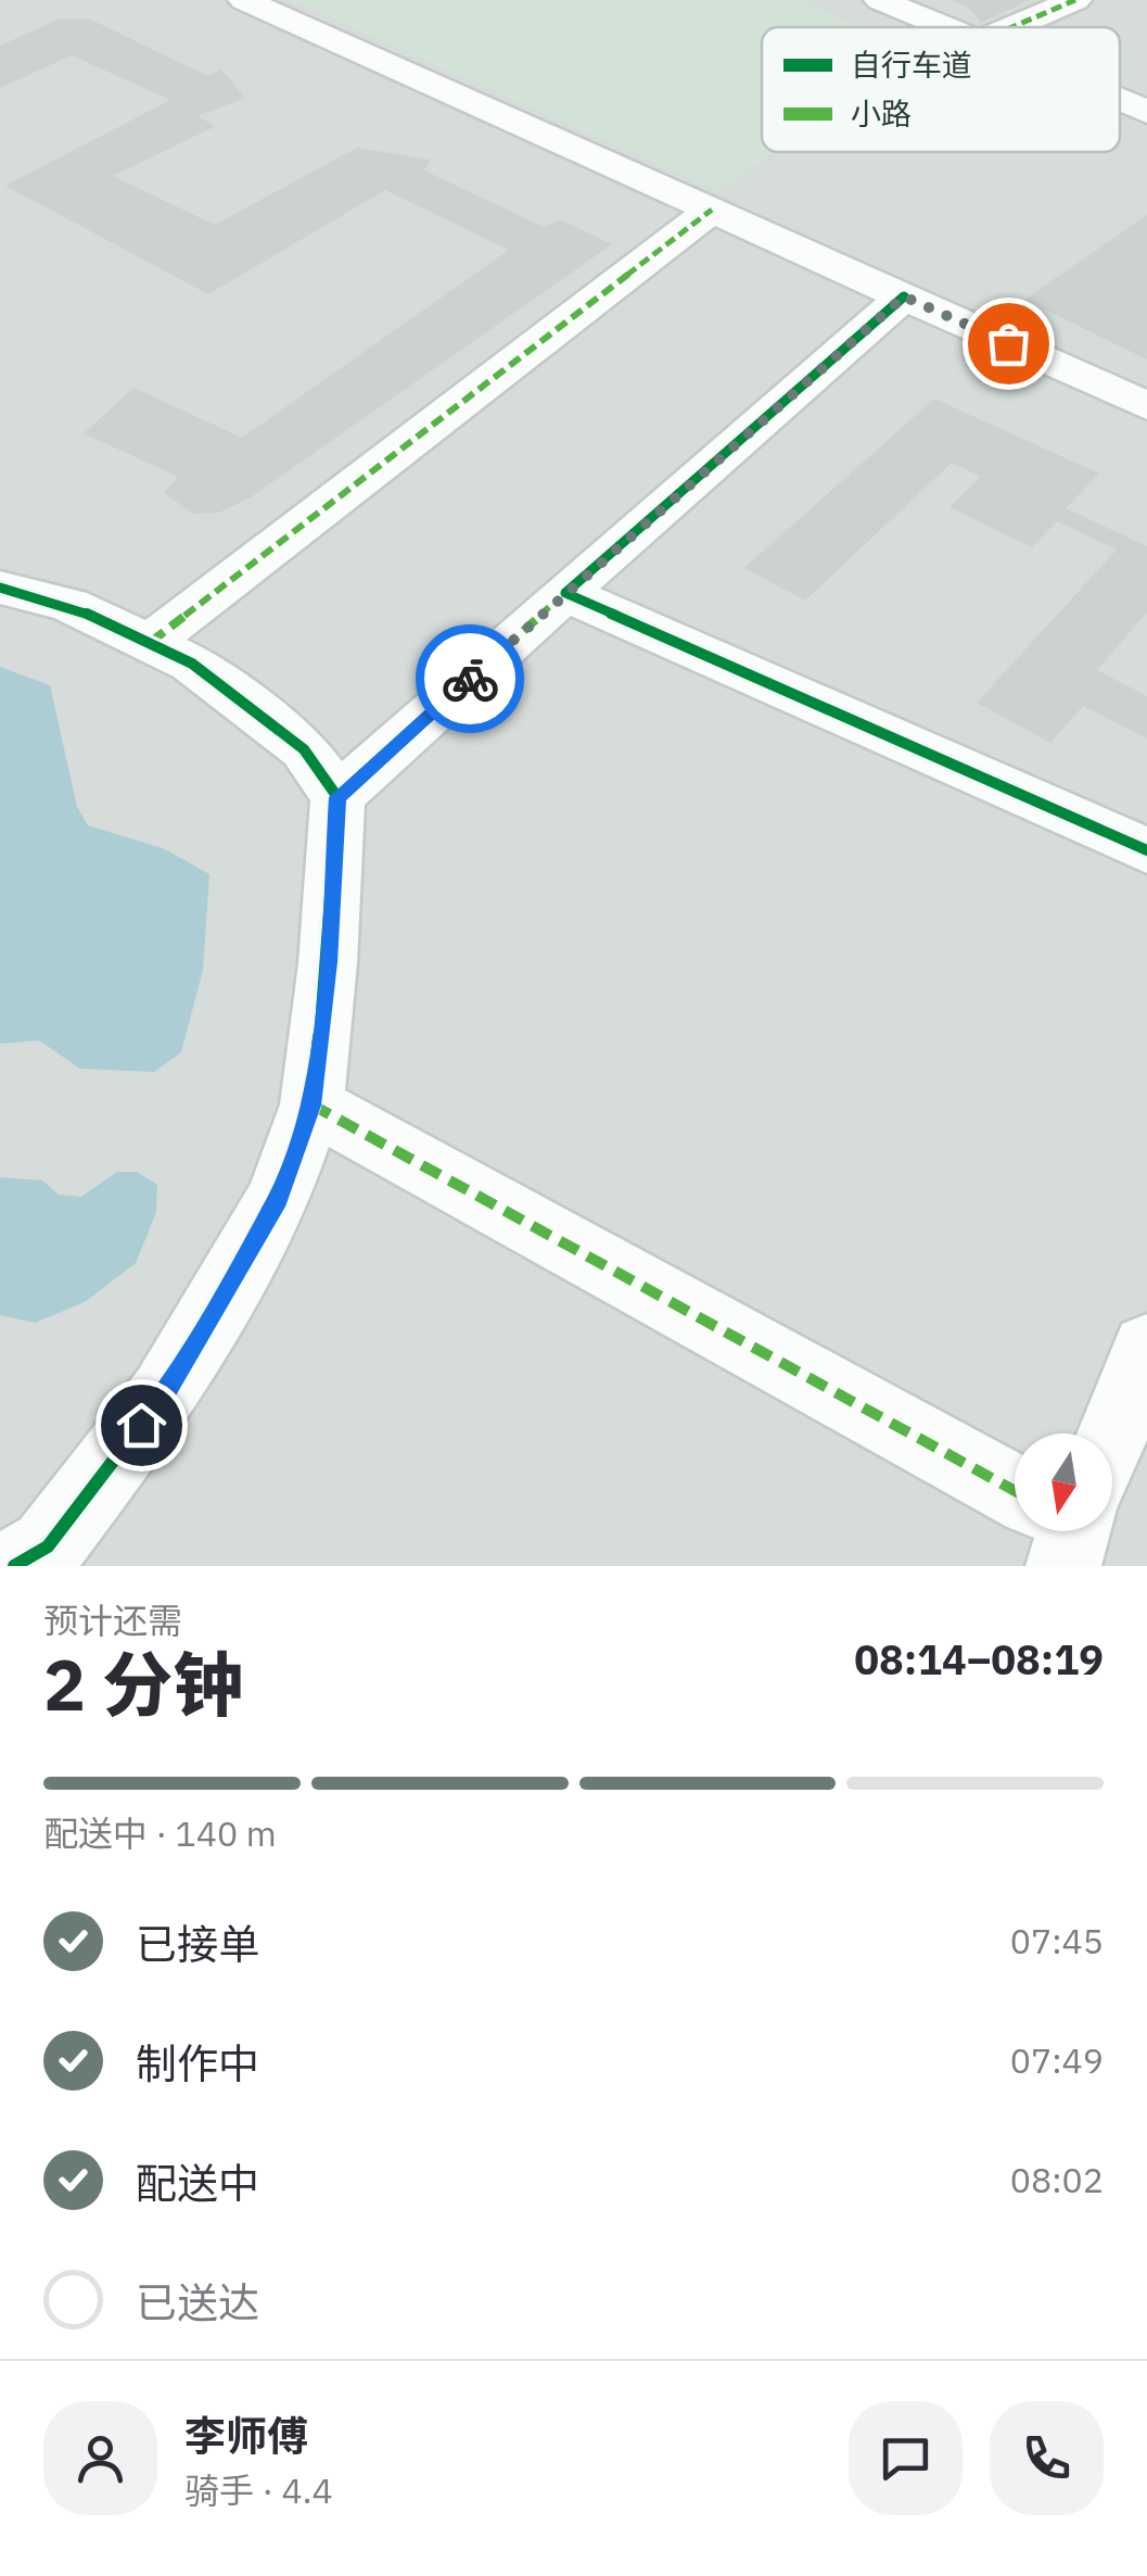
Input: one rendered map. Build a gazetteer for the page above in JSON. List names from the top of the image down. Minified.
{"legend":["自行车道","小路"],"north":"bottom","page":{"heading":["2 分钟","预计还需","08:14–08:19"],"panel":["李师傅","骑手 · 4.4"],"bar":"配送中 · 140 m","list":[["已接单","07:45"],["制作中","07:49"],["配送中","08:02"],"已送达"]}}
